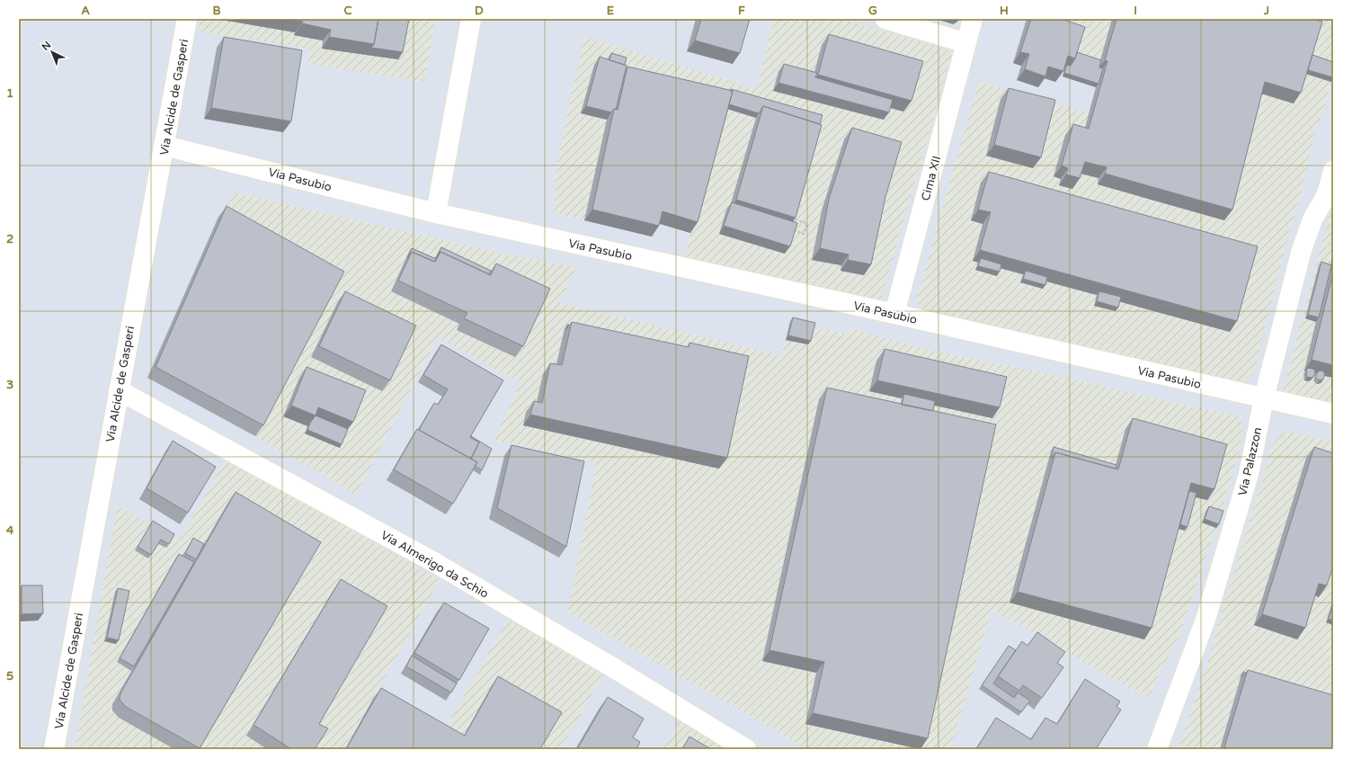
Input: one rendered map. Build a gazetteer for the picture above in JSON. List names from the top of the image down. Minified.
{"streets":{"street":["Via Alcide de Gasperi","Cima XII","Via Pasubio","Via Palazzon","Via Almerigo da Schio"]},"crossings":[["Via Alcide de Gasperi","Via Pasubio"],["Via Alcide de Gasperi","Via Almerigo da Schio"],["Cima XII","Via Pasubio"],["Via Pasubio","Via Palazzon"]],"north":"top left","grid":{"columns":["A","B","C","D","E","F","G","H","I","J"],"rows":["1","2","3","4","5"]}}
